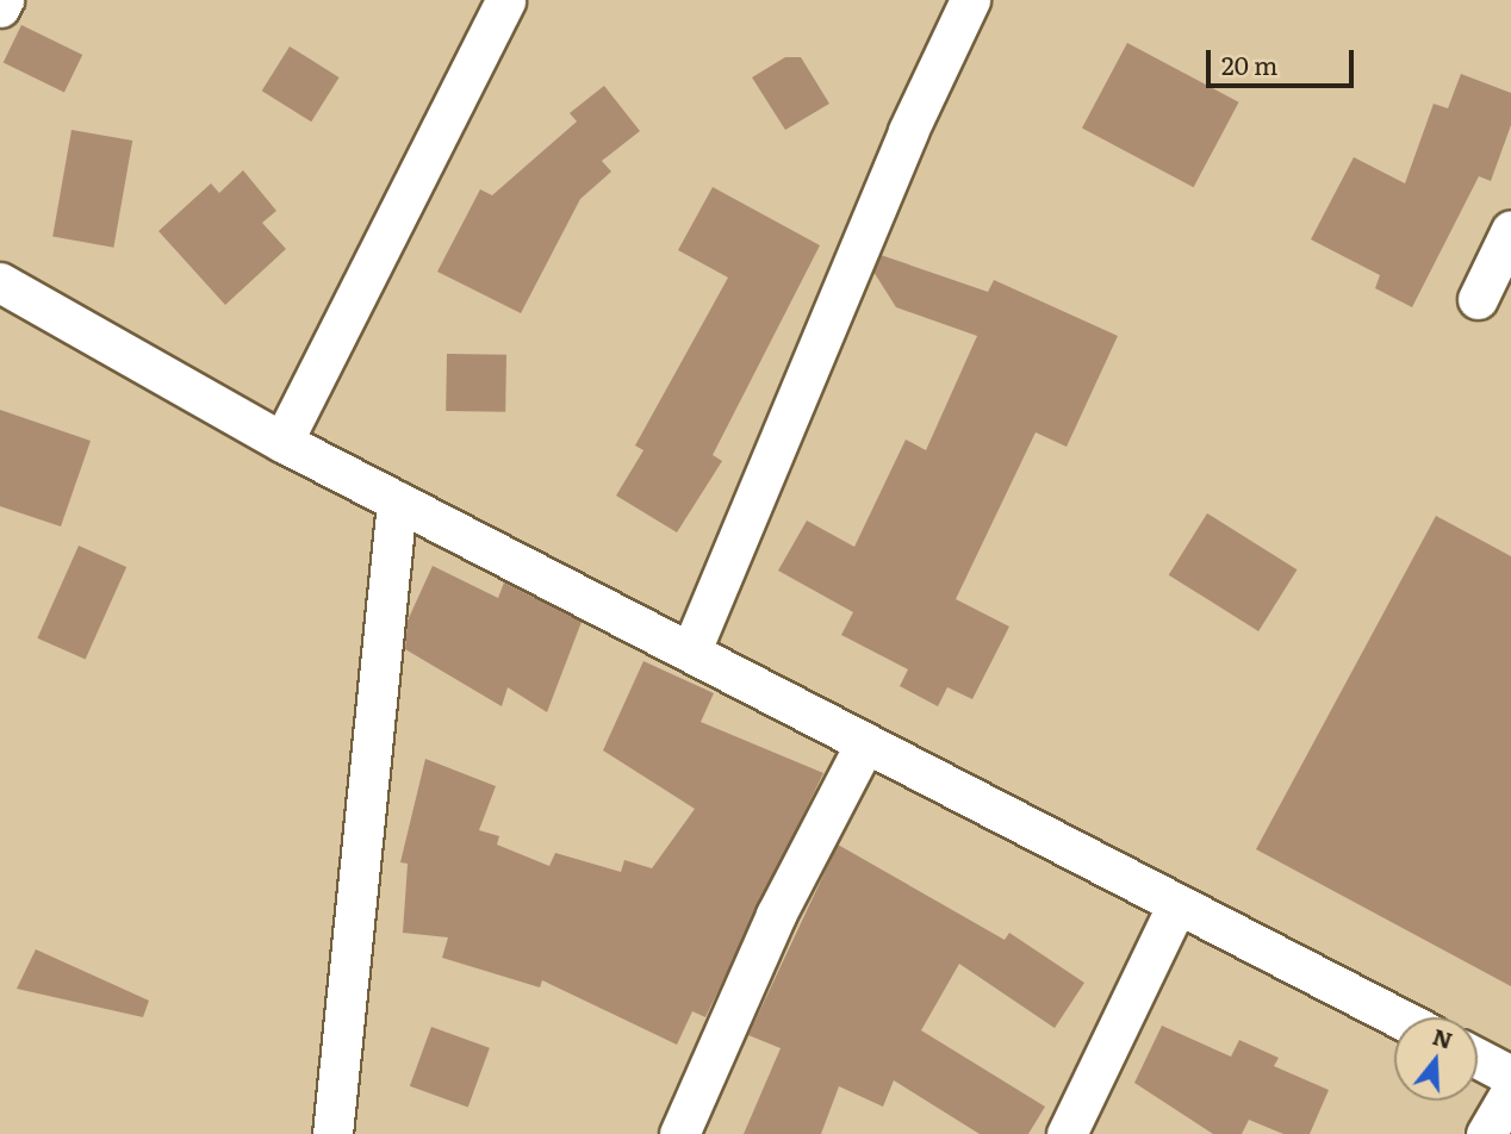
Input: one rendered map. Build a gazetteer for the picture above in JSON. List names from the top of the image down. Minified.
{"scale_bar":"20 m","north":"top"}
